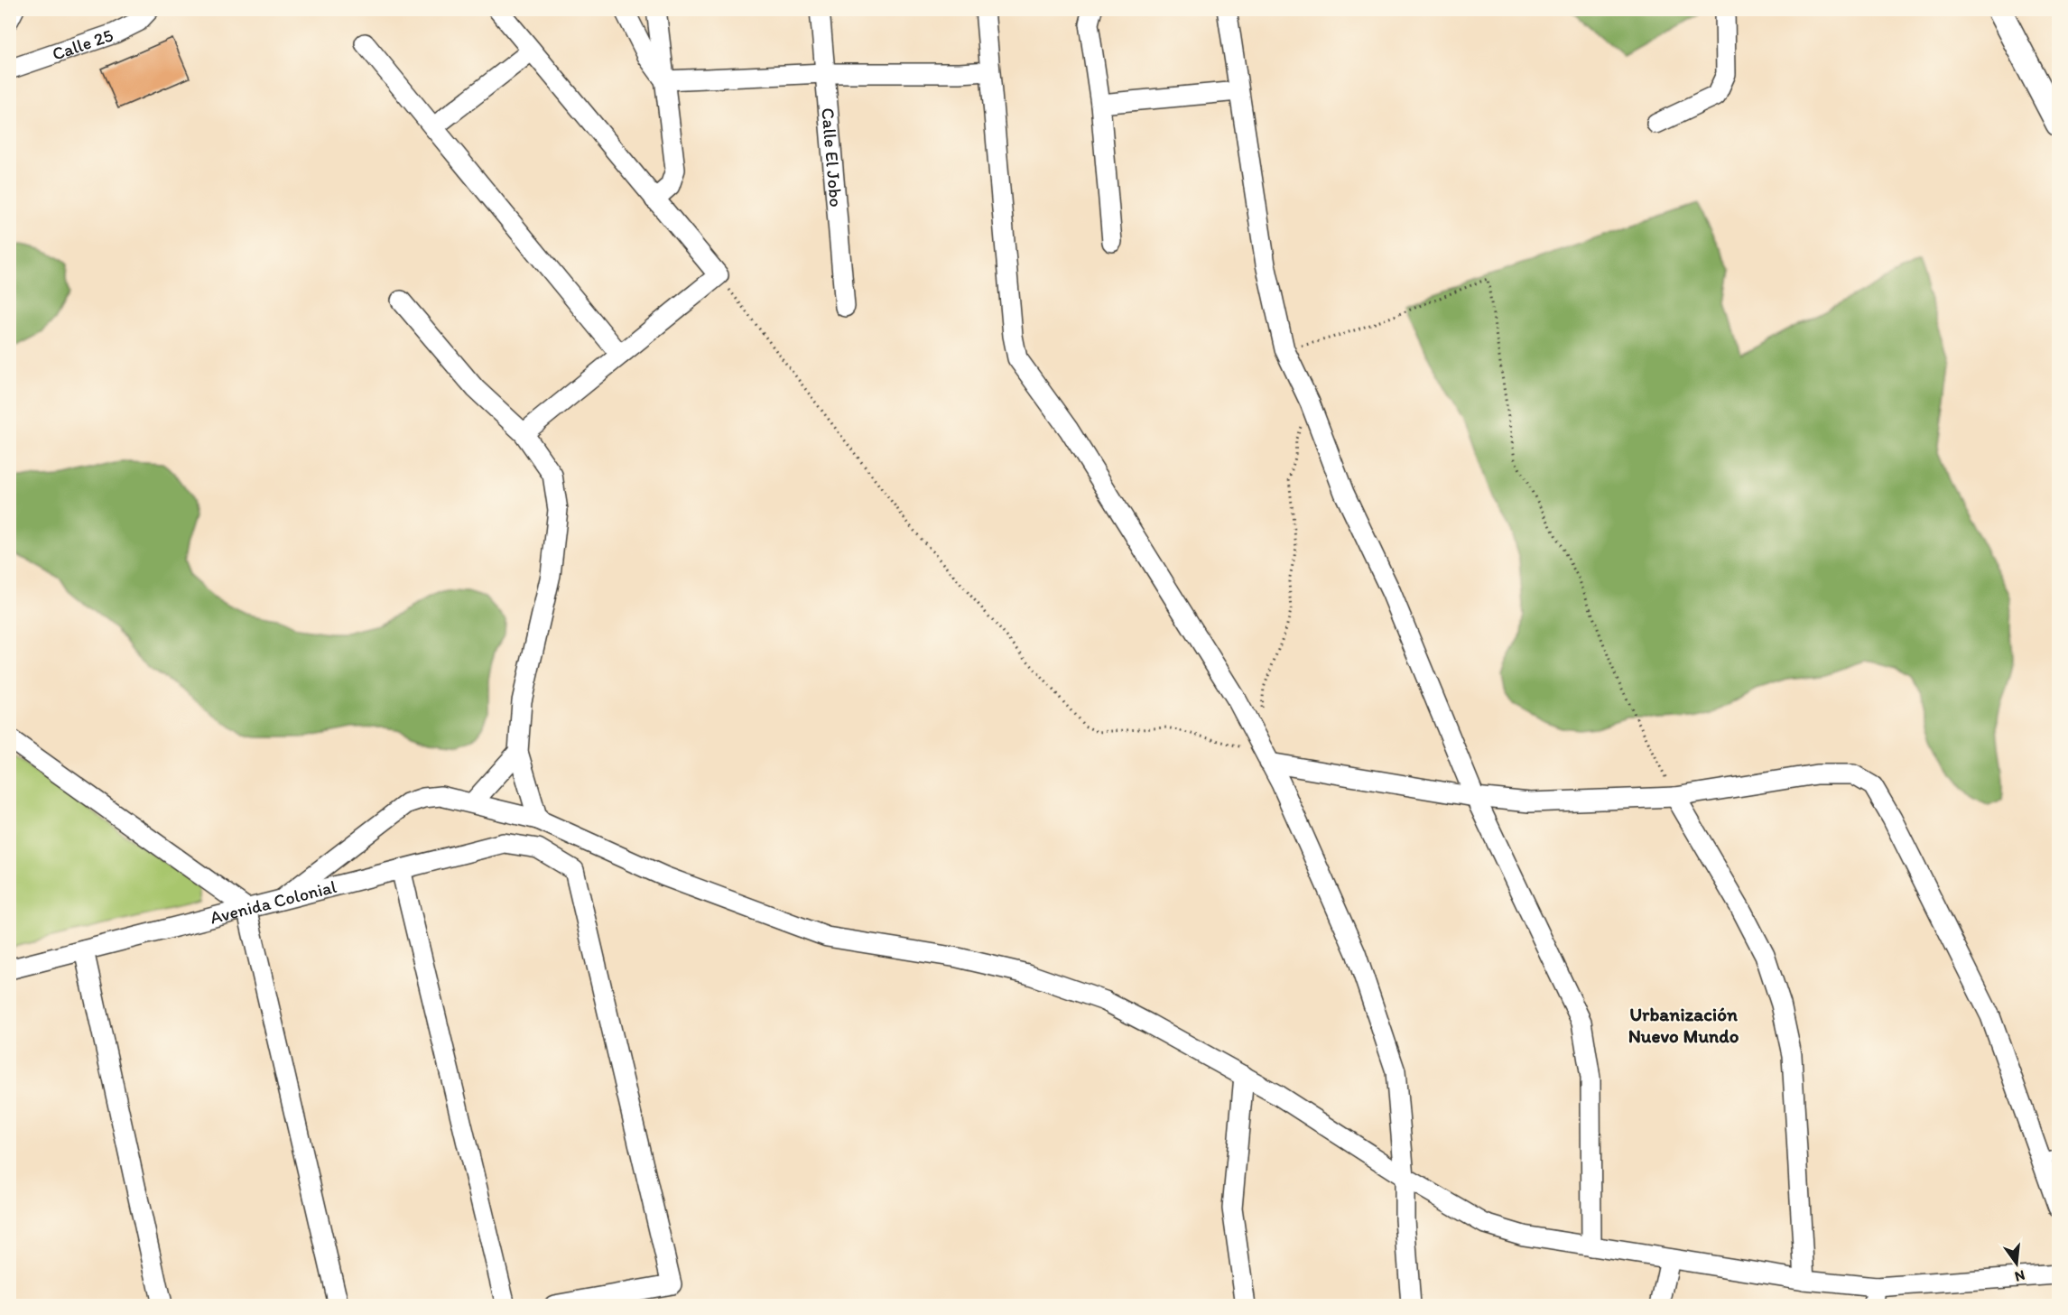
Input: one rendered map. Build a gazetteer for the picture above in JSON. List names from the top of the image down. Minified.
{"streets":{"street":["Calle 25","Calle El Jobo","Avenida Colonial"]},"districts":["Urbanización Nuevo Mundo"],"north":"bottom"}
